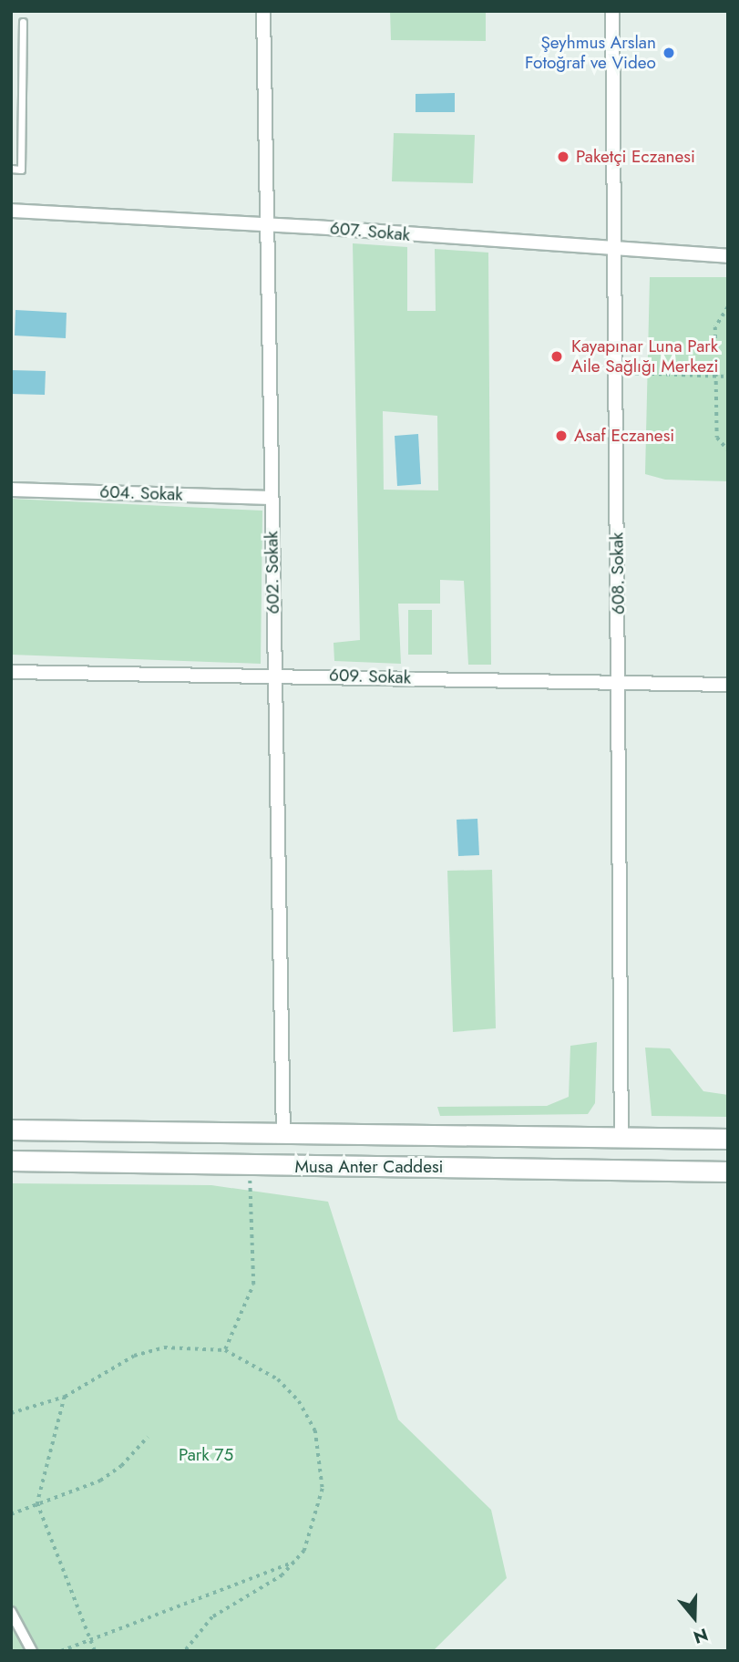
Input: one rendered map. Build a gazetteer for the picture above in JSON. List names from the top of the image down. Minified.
{"streets":{"main road":["Musa Anter Caddesi"],"street":["607. Sokak","604. Sokak","602. Sokak","608. Sokak","609. Sokak"]},"crossings":[["607. Sokak","602. Sokak"],["607. Sokak","608. Sokak"],["604. Sokak","602. Sokak"],["602. Sokak","609. Sokak"],["602. Sokak","Musa Anter Caddesi"],["608. Sokak","609. Sokak"],["608. Sokak","Musa Anter Caddesi"]],"parks":["Park 75"],"places":["Şeyhmus Arslan Fotoğraf ve Video","Paketçi Eczanesi","Kayapınar Luna Park Aile Sağlığı Merkezi","Asaf Eczanesi"],"north":"bottom"}
